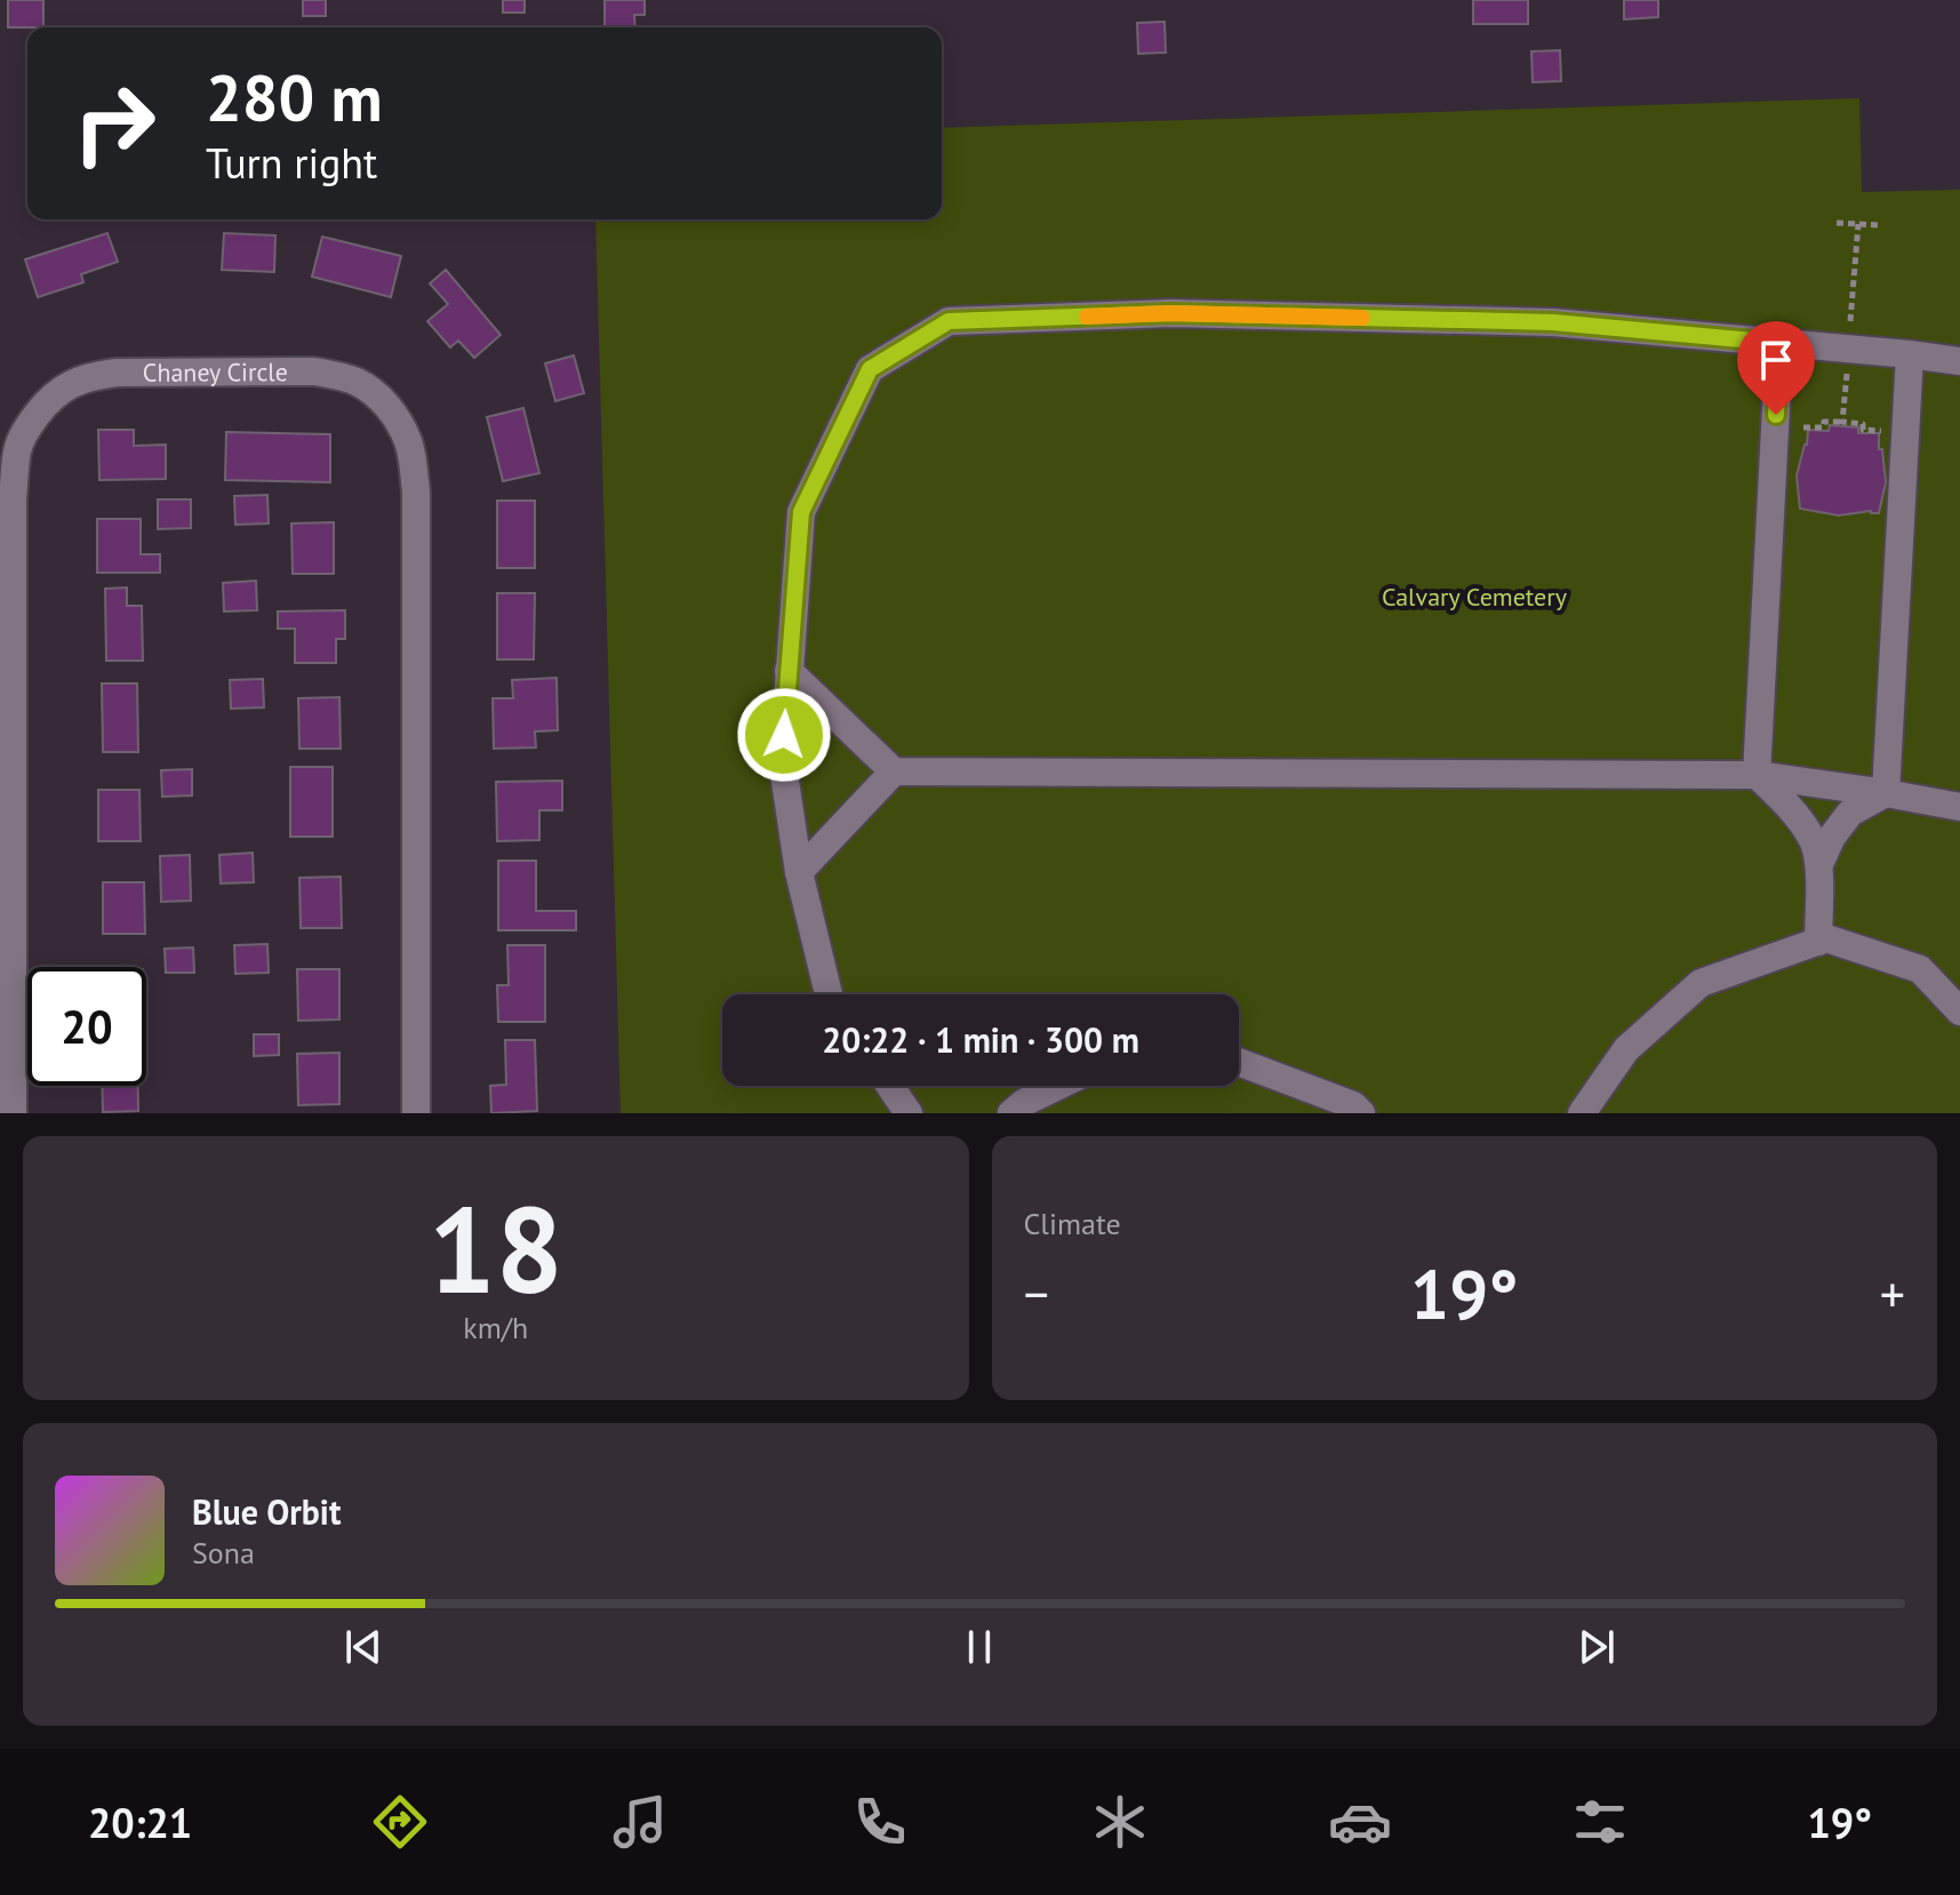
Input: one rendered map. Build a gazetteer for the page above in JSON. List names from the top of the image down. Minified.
{"streets":{"street":["Chaney Circle"]},"parks":["Calvary Cemetery"],"page":{"turn":["280 m","Turn right"],"limit":"20","trip":"20:22 · 1 min · 300 m","tile":[["18","km/h"],"Climate"],"heat":["−","19°","+"],"song":["Blue Orbit","Sona"],"tabs":["20:21","19°"]}}
